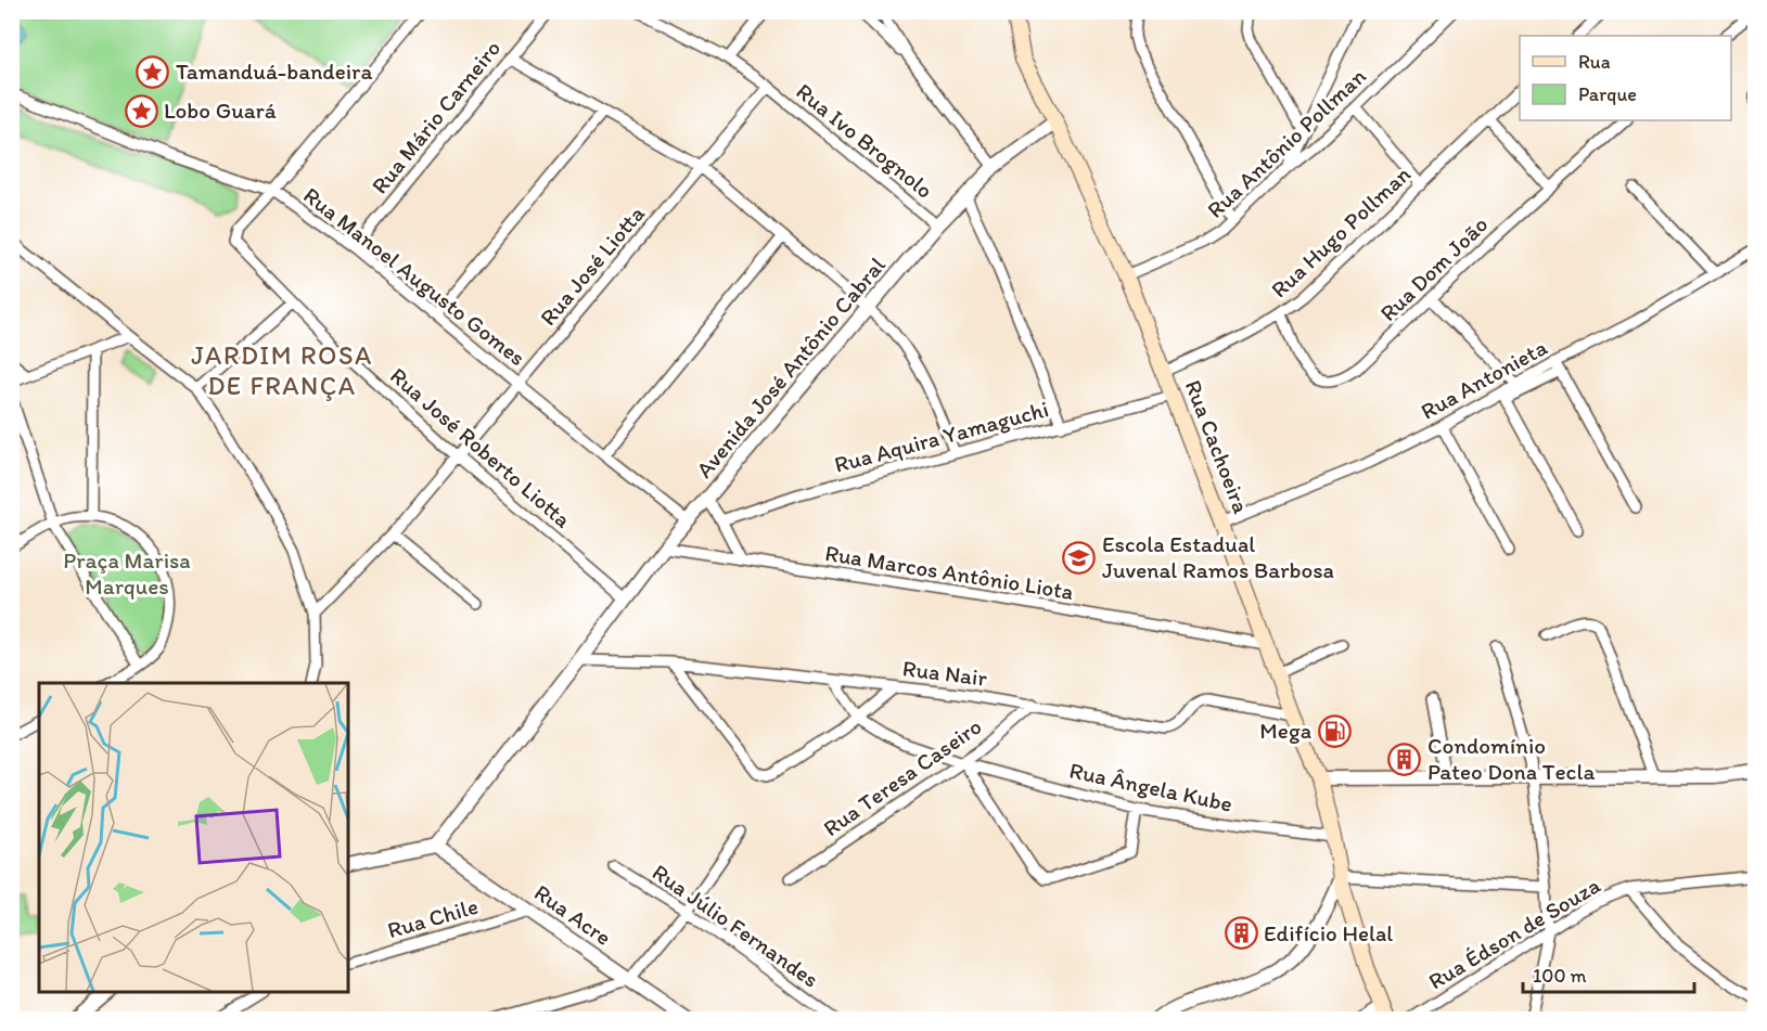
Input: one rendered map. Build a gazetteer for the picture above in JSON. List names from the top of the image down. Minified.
{"streets":{"main road":["Rua Cachoeira"],"street":["Rua Mário Carneiro","Rua Ivo Brognolo","Rua Antônio Pollman","Rua Hugo Pollman","Rua José Liotta","Rua Dom João","Rua Manoel Augusto Gomes","Avenida José Antônio Cabral","Rua Antonieta","Rua Aquira Yamaguchi","Rua José Roberto Liotta","Rua Marcos Antônio Liota","Rua Nair","Rua Teresa Caseiro","Rua Ângela Kube","Rua Acre","Rua Chile","Rua Júlio Fernandes","Rua Édson de Souza"]},"crossings":[["Rua Mário Carneiro","Rua Manoel Augusto Gomes"],["Rua Ivo Brognolo","Rua José Liotta"],["Rua Ivo Brognolo","Avenida José Antônio Cabral"],["Rua Antônio Pollman","Rua Cachoeira"],["Rua Hugo Pollman","Rua Dom João"],["Rua Hugo Pollman","Rua Cachoeira"],["Rua José Liotta","Rua Manoel Augusto Gomes"],["Rua José Liotta","Rua José Roberto Liotta"],["Rua Manoel Augusto Gomes","Avenida José Antônio Cabral"],["Rua Manoel Augusto Gomes","Rua José Roberto Liotta"],["Avenida José Antônio Cabral","Rua Cachoeira"],["Avenida José Antônio Cabral","Rua José Roberto Liotta"],["Avenida José Antônio Cabral","Rua Marcos Antônio Liota"],["Avenida José Antônio Cabral","Rua Nair"],["Avenida José Antônio Cabral","Rua Acre"],["Rua Antonieta","Rua Cachoeira"],["Rua Aquira Yamaguchi","Rua Cachoeira"],["Rua Cachoeira","Rua Marcos Antônio Liota"],["Rua Cachoeira","Rua Nair"],["Rua Cachoeira","Rua Ângela Kube"],["Rua Nair","Rua Teresa Caseiro"],["Rua Teresa Caseiro","Rua Ângela Kube"],["Rua Acre","Rua Chile"]],"districts":["JARDIM ROSA DE FRANÇA"],"parks":["Praça Marisa Marques"],"places":{"place":["Tamanduá-bandeira","Lobo Guará"],"school or university":["Escola Estadual Juvenal Ramos Barbosa"],"fuel station":["Mega"],"building":["Condomínio Pateo Dona Tecla","Edifício Helal"]},"legend":["Rua","Parque"],"scale_bar":"100 m"}
